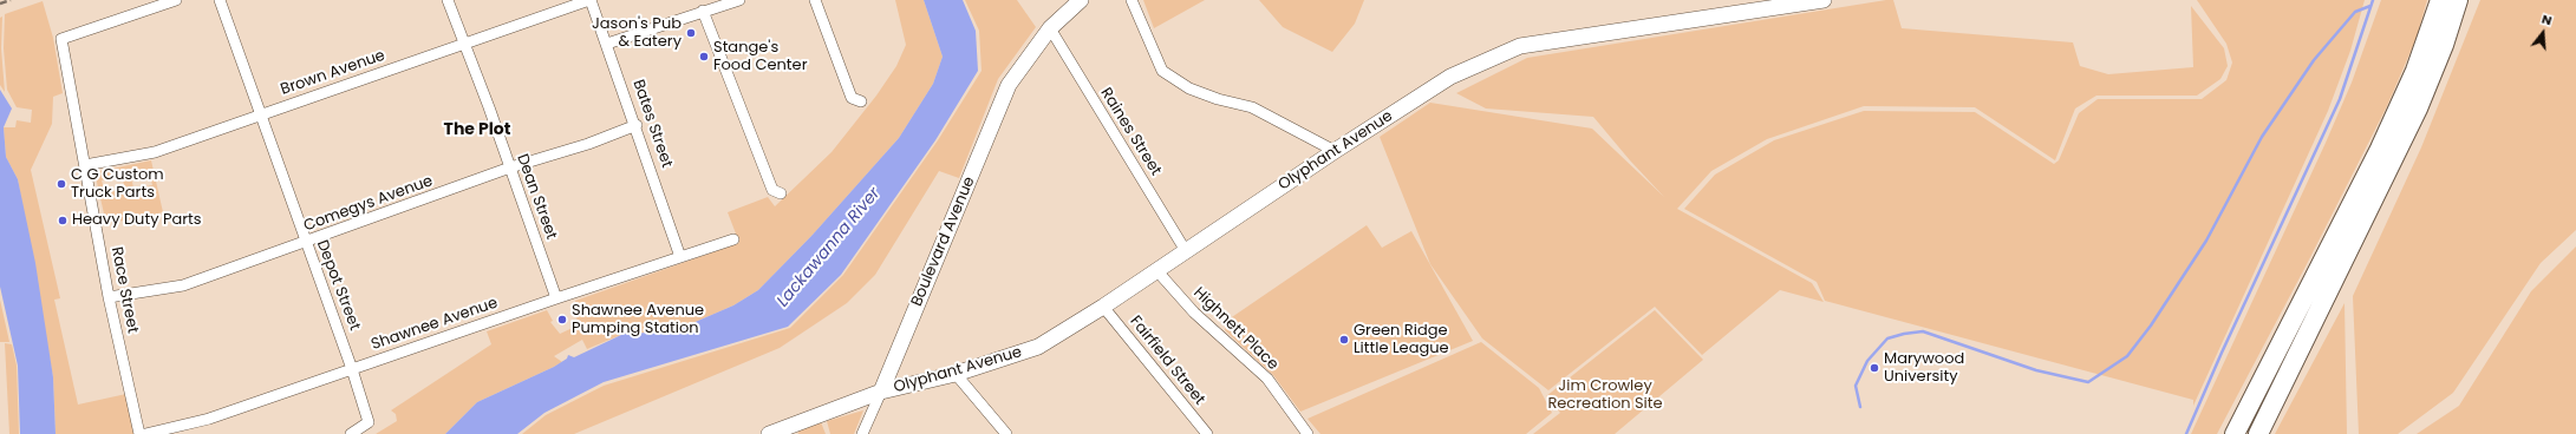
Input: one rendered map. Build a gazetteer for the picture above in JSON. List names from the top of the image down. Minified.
{"streets":{"street":["Brown Avenue","Bates Street","Raines Street","Olyphant Avenue","Dean Street","Comegys Avenue","Boulevard Avenue","Depot Street","Race Street","Shawnee Avenue","Highnett Place","Fairfield Street"]},"crossings":[["Brown Avenue","Bates Street"],["Brown Avenue","Dean Street"],["Brown Avenue","Depot Street"],["Brown Avenue","Race Street"],["Bates Street","Comegys Avenue"],["Bates Street","Shawnee Avenue"],["Raines Street","Olyphant Avenue"],["Raines Street","Boulevard Avenue"],["Olyphant Avenue","Boulevard Avenue"],["Olyphant Avenue","Highnett Place"],["Olyphant Avenue","Fairfield Street"],["Dean Street","Comegys Avenue"],["Dean Street","Shawnee Avenue"],["Comegys Avenue","Depot Street"],["Comegys Avenue","Race Street"],["Depot Street","Shawnee Avenue"]],"districts":["The Plot"],"water":["Lackawanna River"],"parks":["Jim Crowley Recreation Site"],"places":["Jason's Pub & Eatery","Stange's Food Center","C G Custom Truck Parts","Heavy Duty Parts","Shawnee Avenue Pumping Station","Green Ridge Little League","Marywood University"],"north":"top"}
